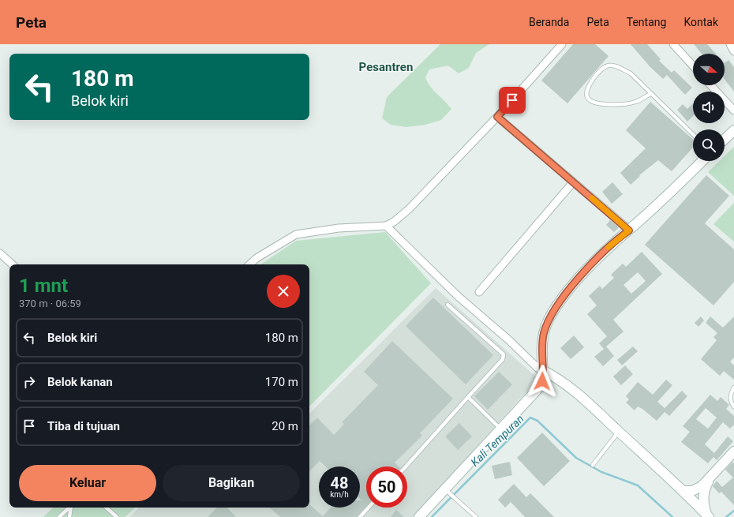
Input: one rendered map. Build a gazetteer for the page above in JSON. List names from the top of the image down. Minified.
{"districts":["Pesantren"],"water":["Kali Tempuran"],"north":"right","page":{"header":"Peta","nav":["Beranda","Peta","Tentang","Kontak"],"turn":["180 m","Belok kiri"],"heading":["1 mnt","370 m · 06:59"],"list":[{"name":"Belok kiri","value":"180 m"},{"name":"Belok kanan","value":"170 m"},{"name":"Tiba di tujuan","value":"20 m"}],"buttons":["Keluar","Bagikan"],"speed":"48 km/h","limit":"50"}}
